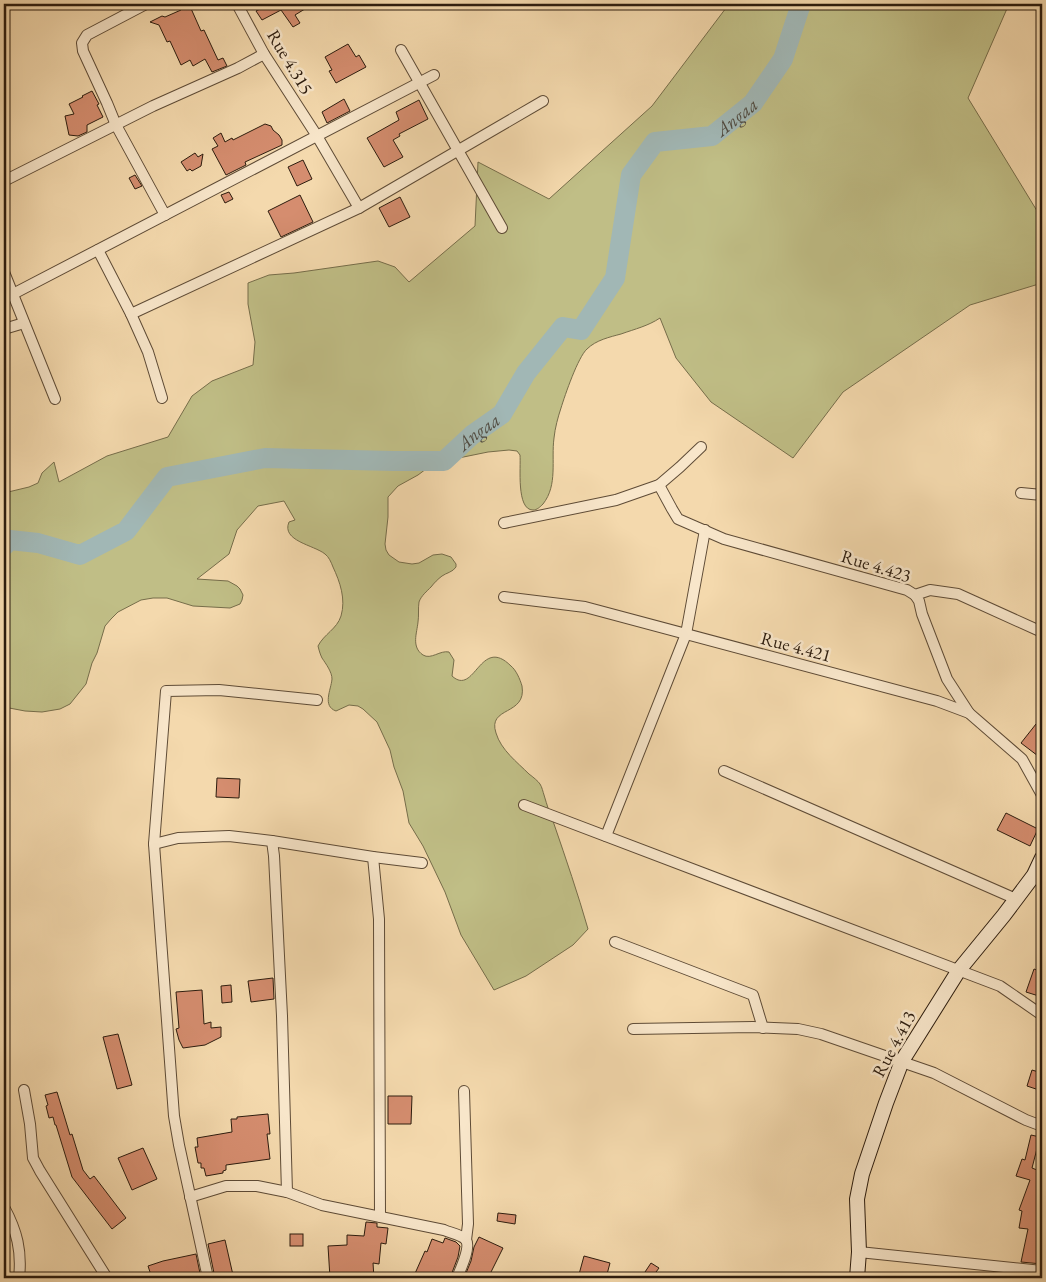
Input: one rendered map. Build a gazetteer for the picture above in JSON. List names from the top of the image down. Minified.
{"streets":{"street":["Rue 4.315","Rue 4.423","Rue 4.421","Rue 4.413"]},"water":["Angaa"]}
